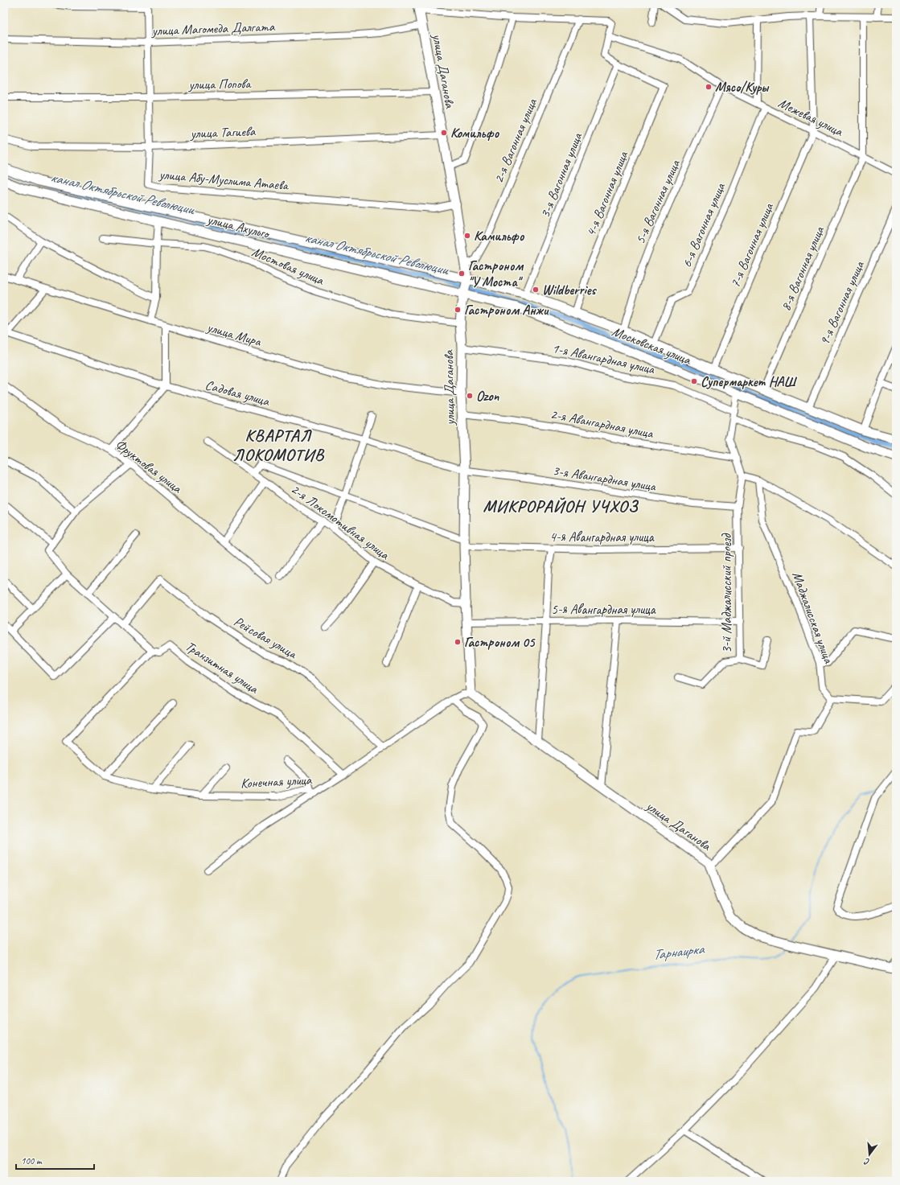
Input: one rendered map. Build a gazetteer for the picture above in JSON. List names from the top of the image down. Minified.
{"streets":{"main road":["улица Даганова","улица Ахульго","Московская улица"],"street":["улица Магомеда Далгата","улица Попова","Межевая улица","улица Тагиева","2-я Вагонная улица","3-я Вагонная улица","улица Абу-Муслима Атаева","4-я Вагонная улица","5-я Вагонная улица","6-я Вагонная улица","7-я Вагонная улица","Мостовая улица","8-я Вагонная улица","9-я Вагонная улица","улица Мира","1-я Авангардная улица","Садовая улица","2-я Авангардная улица","Фруктовая улица","3-я Авангардная улица","2-я Локомотивная улица","4-я Авангардная улица","3-й Маджалисский проезд","5-я Авангардная улица","Маджалисская улица","Рейсовая улица","Транзитная улица","Конечная улица"]},"crossings":[["улица Магомеда Далгата","улица Даганова"],["улица Магомеда Далгата","улица Абу-Муслима Атаева"],["улица Даганова","улица Попова"],["улица Даганова","улица Тагиева"],["улица Даганова","2-я Вагонная улица"],["улица Даганова","улица Абу-Муслима Атаева"],["улица Даганова","улица Ахульго"],["улица Даганова","Мостовая улица"],["улица Даганова","улица Мира"],["улица Даганова","Московская улица"],["улица Даганова","1-я Авангардная улица"],["улица Даганова","Садовая улица"],["улица Даганова","2-я Авангардная улица"],["улица Даганова","3-я Авангардная улица"],["улица Даганова","2-я Локомотивная улица"],["улица Даганова","4-я Авангардная улица"],["улица Даганова","5-я Авангардная улица"],["улица Даганова","Конечная улица"],["улица Попова","улица Абу-Муслима Атаева"],["Межевая улица","5-я Вагонная улица"],["Межевая улица","6-я Вагонная улица"],["Межевая улица","7-я Вагонная улица"],["Межевая улица","8-я Вагонная улица"],["улица Тагиева","улица Абу-Муслима Атаева"],["3-я Вагонная улица","4-я Вагонная улица"],["улица Ахульго","Московская улица"],["Садовая улица","3-я Авангардная улица"],["3-я Авангардная улица","3-й Маджалисский проезд"],["2-я Локомотивная улица","4-я Авангардная улица"],["4-я Авангардная улица","3-й Маджалисский проезд"],["3-й Маджалисский проезд","5-я Авангардная улица"],["Рейсовая улица","Конечная улица"],["Транзитная улица","Конечная улица"]],"districts":["КВАРТАЛ ЛОКОМОТИВ","МИКРОРАЙОН УЧХОЗ"],"water":["канал Октябрьской Революции","Тарнаирка"],"places":["Мясо/Куры","Комильфо","Камильфо","Гастроном \"У Моста\"","Wildberries","Гастроном Анжи","Супермаркет НАШ","Ozon","Гастроном 05"],"scale_bar":"100 m","north":"bottom"}
